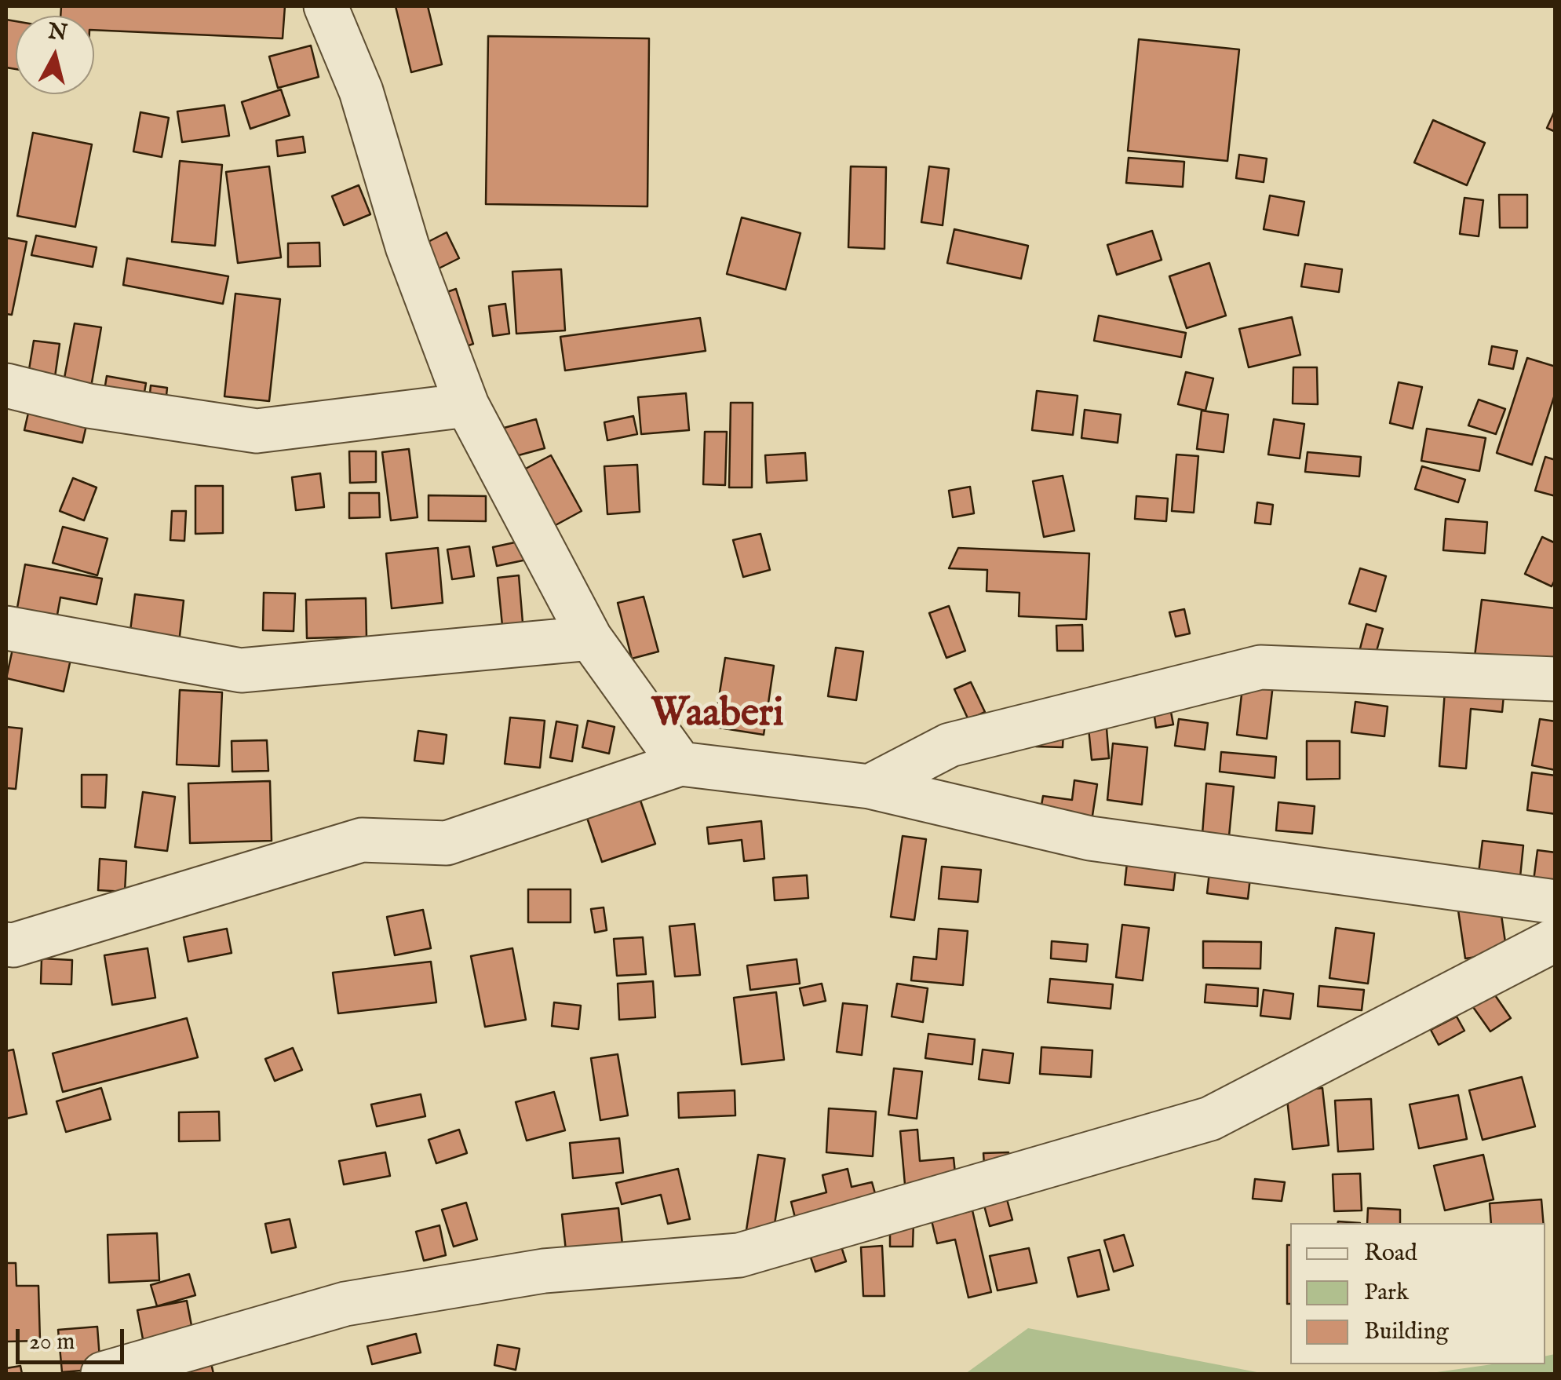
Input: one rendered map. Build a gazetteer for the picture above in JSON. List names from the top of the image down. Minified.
{"districts":["Waaberi"],"legend":["Road","Park","Building"],"scale_bar":"20 m","north":"top"}
